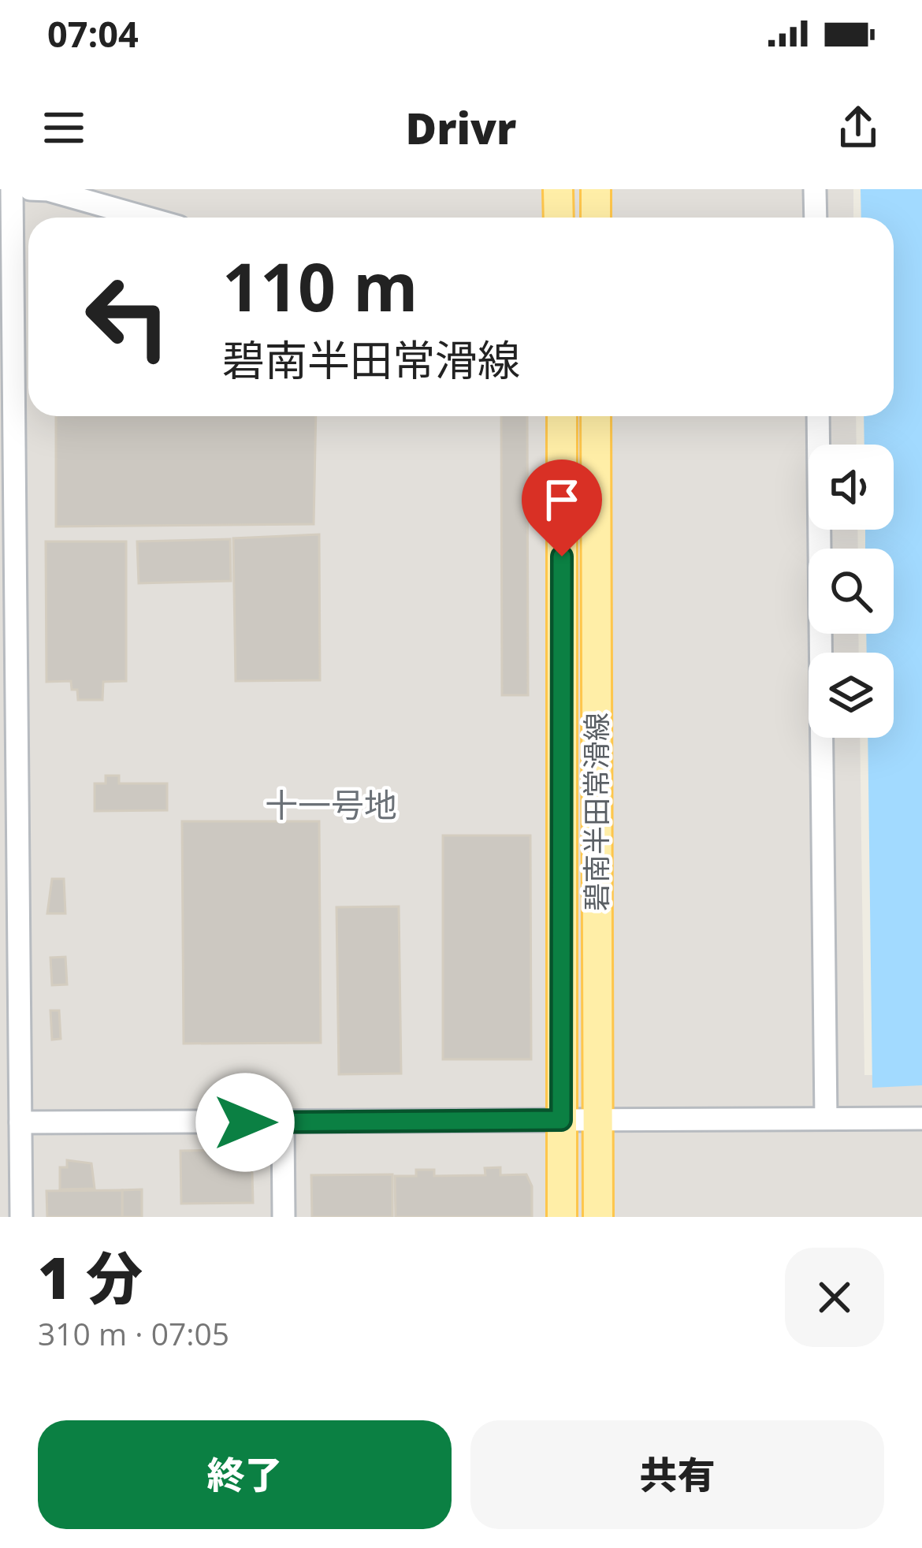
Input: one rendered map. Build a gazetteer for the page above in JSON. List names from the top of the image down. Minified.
{"streets":{"main road":["碧南半田常滑線"]},"districts":["十一号地"],"page":{"status":"07:04","header":"Drivr","turn":["110 m","碧南半田常滑線"],"heading":["1 分","310 m · 07:05"],"buttons":["終了","共有"]}}
